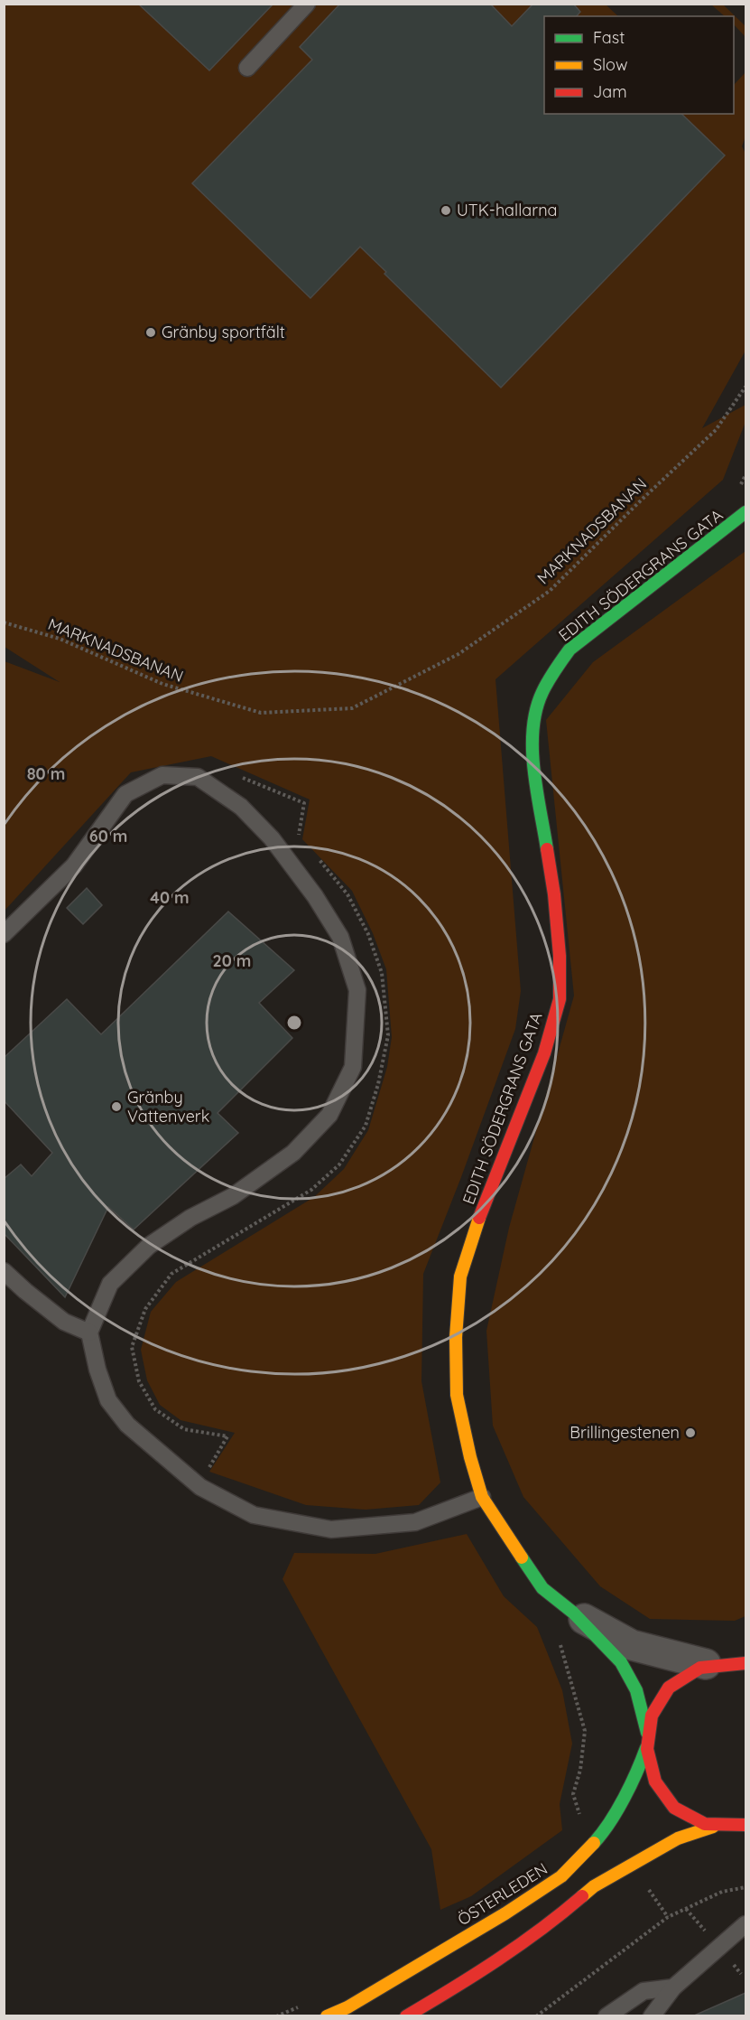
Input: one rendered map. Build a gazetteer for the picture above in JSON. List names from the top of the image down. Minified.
{"streets":{"street":["EDITH SÖDERGRANS GATA","ÖSTERLEDEN"],"path":["MARKNADSBANAN"]},"places":["UTK-hallarna","Gränby sportfält","Gränby Vattenverk","Brillingestenen"],"legend":["Fast","Slow","Jam"],"rings":["80 m","60 m","40 m","20 m"]}
